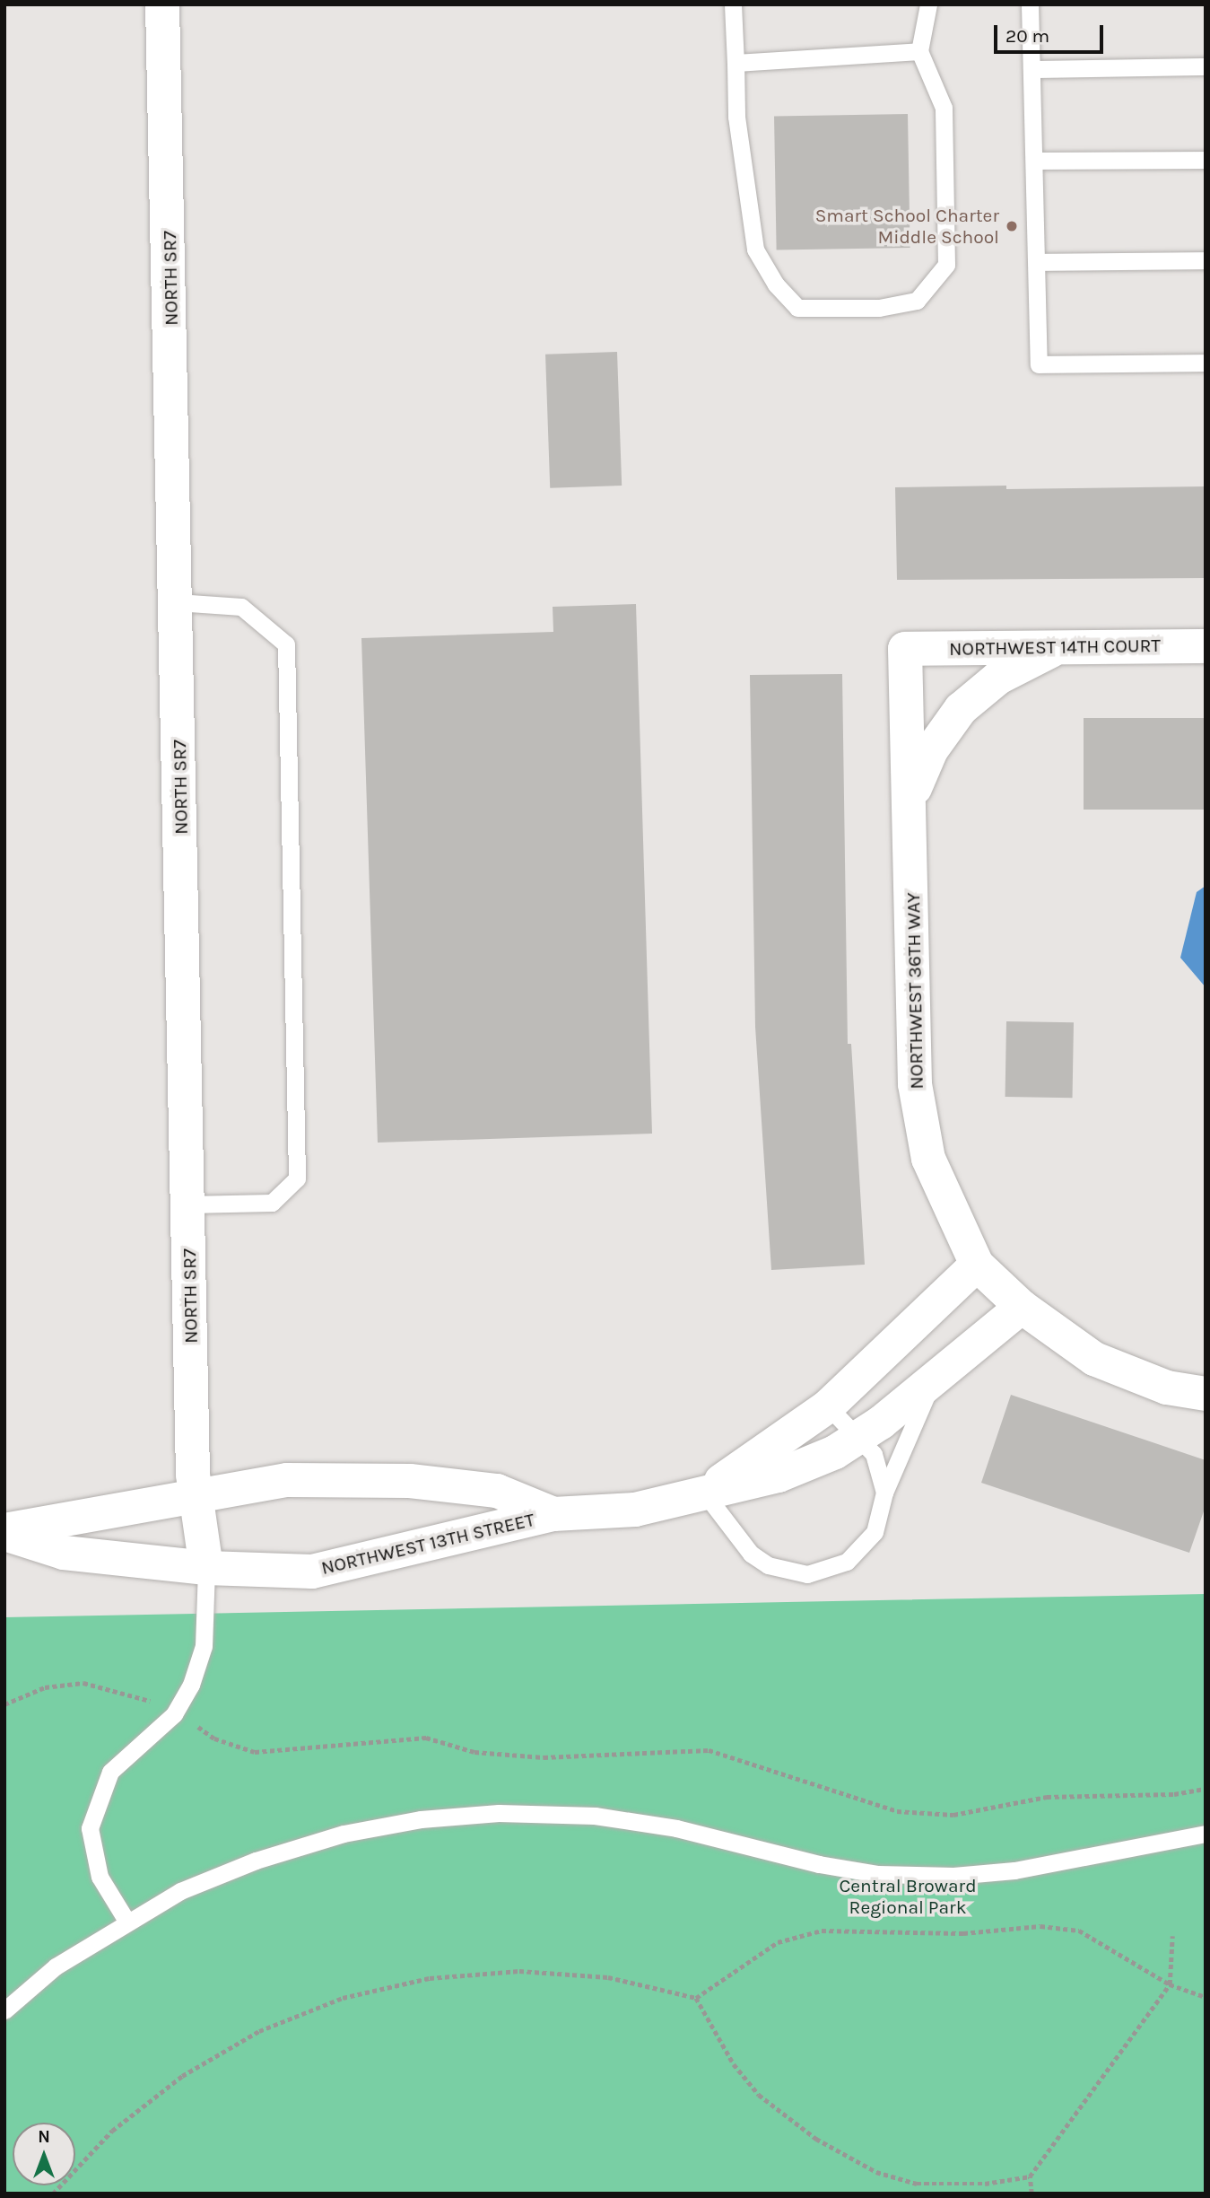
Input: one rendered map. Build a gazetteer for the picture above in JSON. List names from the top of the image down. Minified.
{"streets":{"street":["NORTH SR7","NORTHWEST 14TH COURT","NORTHWEST 36TH WAY","NORTHWEST 13TH STREET"]},"crossings":[["NORTH SR7","NORTHWEST 13TH STREET"],["NORTHWEST 14TH COURT","NORTHWEST 36TH WAY"],["NORTHWEST 36TH WAY","NORTHWEST 13TH STREET"]],"parks":["Central Broward Regional Park"],"places":["Smart School Charter Middle School"],"scale_bar":"20 m","north":"top"}
